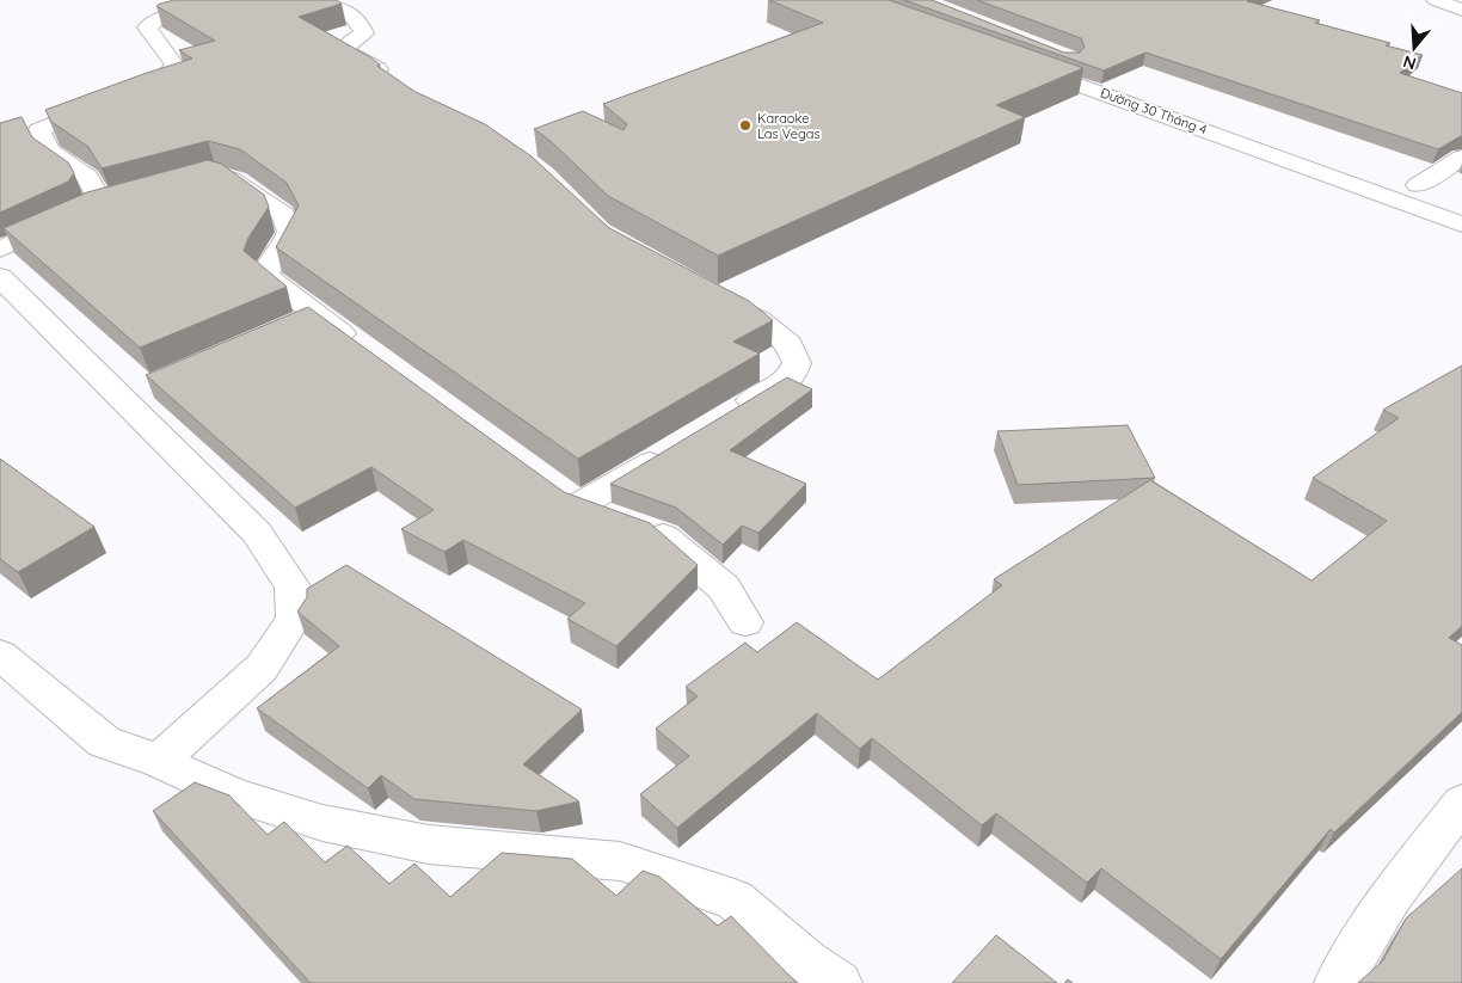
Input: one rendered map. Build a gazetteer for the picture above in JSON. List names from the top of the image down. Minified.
{"streets":{"street":["Đường 30 Tháng 4"]},"places":["Karaoke Las Vegas"],"north":"bottom"}
